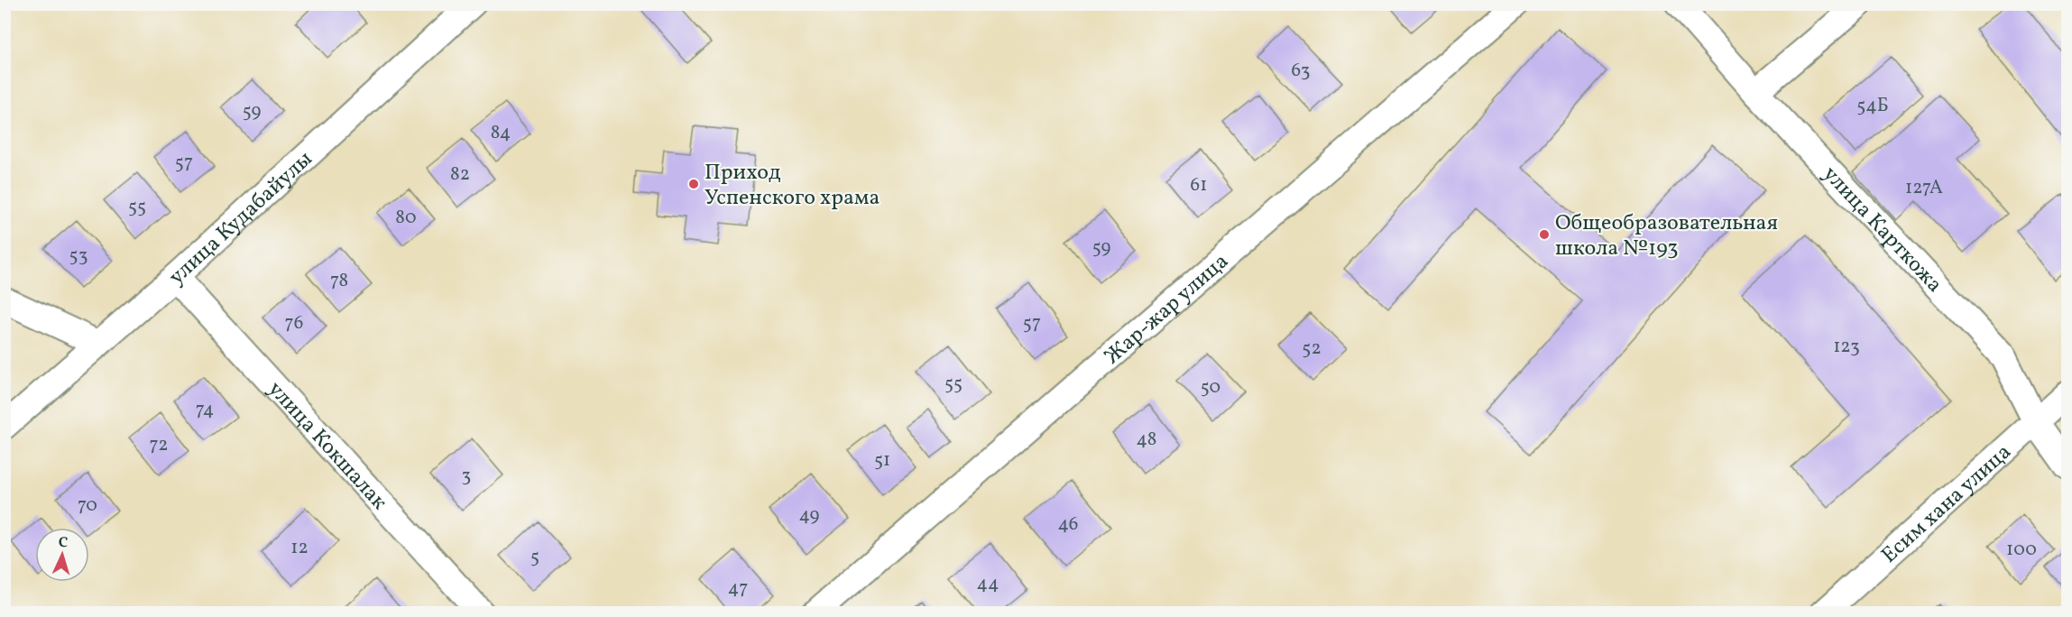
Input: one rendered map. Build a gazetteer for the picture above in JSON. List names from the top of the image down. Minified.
{"streets":{"street":["улица Кудабайулы","улица Карткожа","Жар-жар улица","улица Кокшалак","Есим хана улица"]},"crossings":[["улица Кудабайулы","улица Кокшалак"],["улица Карткожа","Есим хана улица"]],"places":["Приход Успенского храма","Общеобразовательная школа №193"],"house_numbers":["63","54Б","59","84","57","82","61","127А","55","80","59","53","78","76","57","123","52","55","50","74","48","72","51","3","70","49","46","12","100","5","44","47"],"north":"top"}
